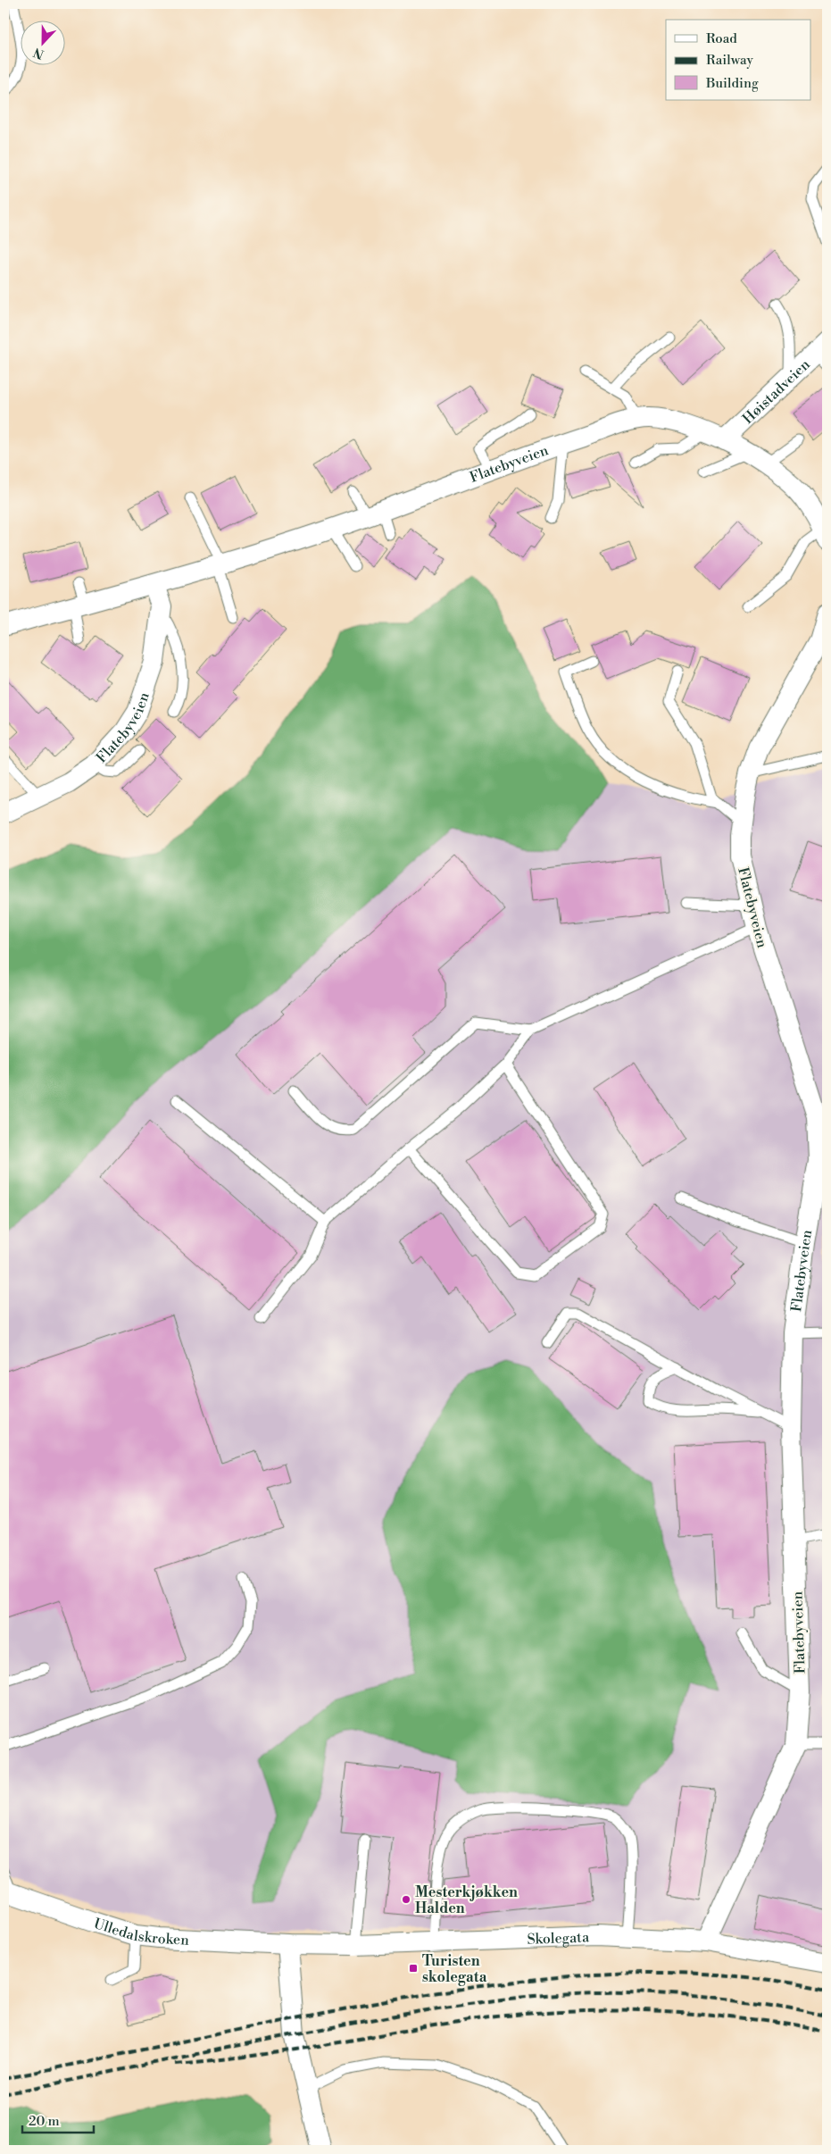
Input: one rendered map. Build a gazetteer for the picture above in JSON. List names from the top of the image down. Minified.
{"streets":{"street":["Høistadveien","Flatebyveien","Ulledalskroken","Skolegata"]},"crossings":[["Høistadveien","Flatebyveien"],["Flatebyveien","Skolegata"],["Ulledalskroken","Skolegata"]],"places":{"other":["Mesterkjøkken Halden"],"transit":["Turisten skolegata"]},"legend":["Road","Railway","Building"],"scale_bar":"20 m","north":"bottom"}
